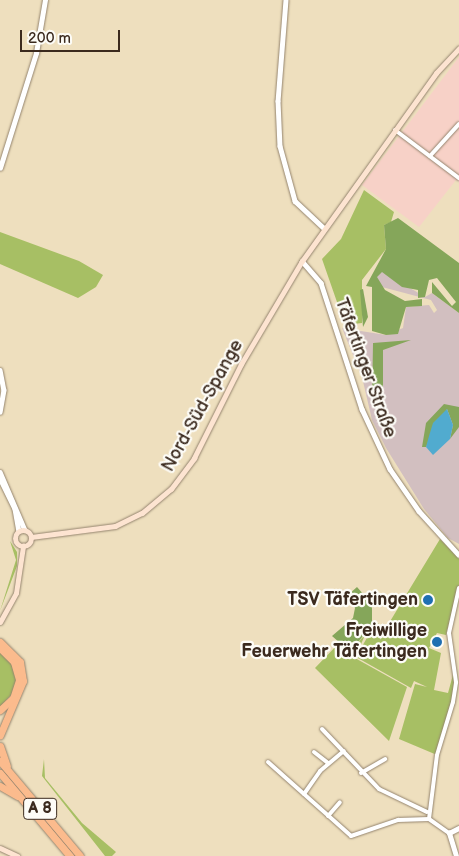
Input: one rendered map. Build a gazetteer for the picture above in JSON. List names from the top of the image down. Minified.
{"streets":{"highway":["A 8"],"main road":["Nord-Süd-Spange"],"street":["Täfertinger Straße"]},"crossings":[["Täfertinger Straße","Nord-Süd-Spange"]],"places":["TSV Täfertingen","Freiwillige Feuerwehr Täfertingen"],"scale_bar":"200 m"}
